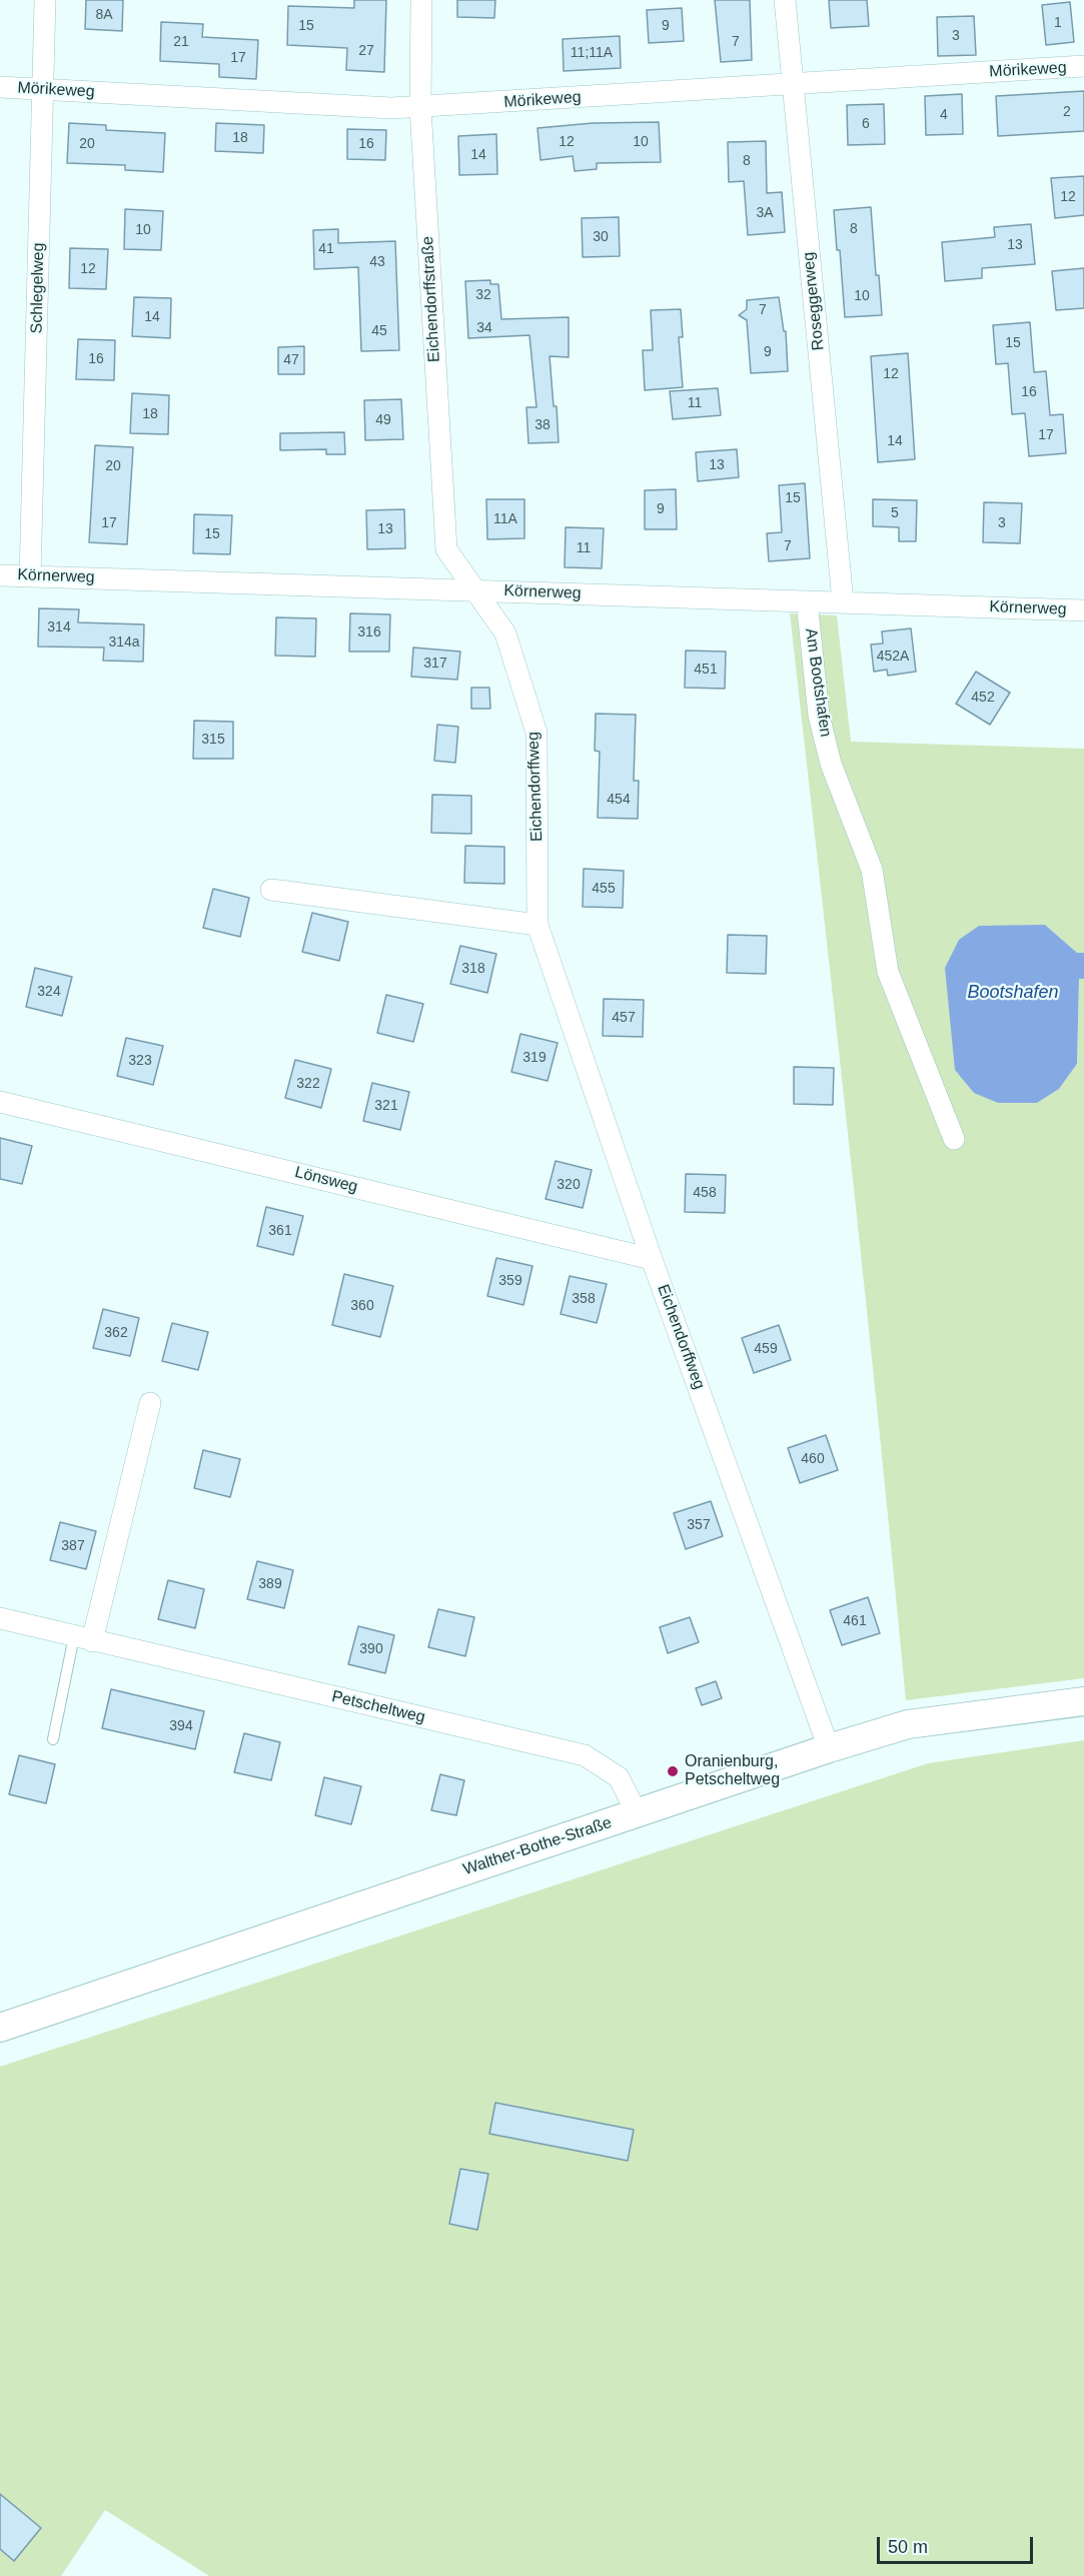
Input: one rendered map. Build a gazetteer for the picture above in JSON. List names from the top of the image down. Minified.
{"streets":{"street":["Mörikeweg","Schlegelweg","Eichendorffstraße","Roseggerweg","Körnerweg","Am Bootshafen","Eichendorffweg","Lönsweg","Petscheltweg","Walther-Bothe-Straße"]},"crossings":[["Mörikeweg","Schlegelweg"],["Mörikeweg","Eichendorffstraße"],["Mörikeweg","Roseggerweg"],["Schlegelweg","Körnerweg"],["Eichendorffstraße","Körnerweg"],["Eichendorffstraße","Eichendorffweg"],["Roseggerweg","Körnerweg"],["Körnerweg","Am Bootshafen"],["Körnerweg","Eichendorffweg"],["Eichendorffweg","Lönsweg"],["Eichendorffweg","Walther-Bothe-Straße"],["Petscheltweg","Walther-Bothe-Straße"]],"water":["Bootshafen"],"places":["Oranienburg, Petscheltweg"],"house_numbers":["8A","1","15","9","3","21","7","27","11;11A","17","2","4","6","18","12","10","20","16","14","8","12","3A","8","10","30","13","41","43","12","32","10","7","14","34","45","15","9","16","47","12","16","11","18","49","38","17","14","13","20","15","9","5","11A","17","3","13","15","7","11","314","316","314a","452A","317","451","452","315","454","455","318","324","457","319","323","322","321","320","458","361","359","358","360","362","459","460","357","387","389","461","390","394"],"scale_bar":"50 m"}
